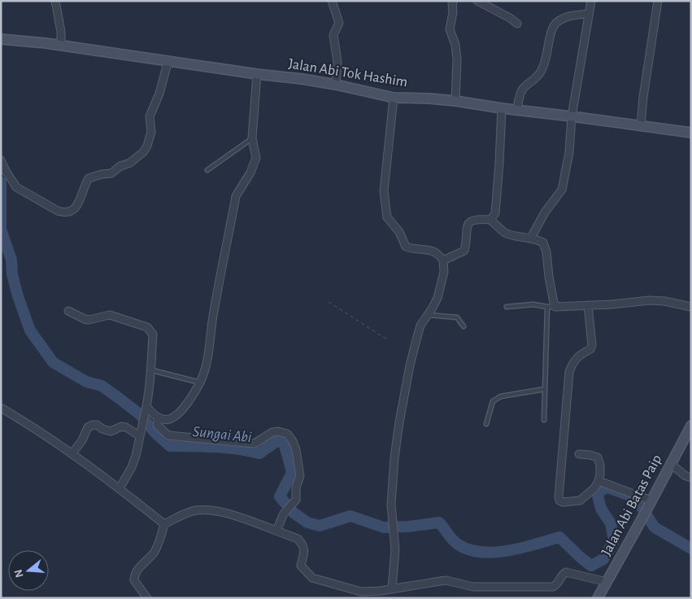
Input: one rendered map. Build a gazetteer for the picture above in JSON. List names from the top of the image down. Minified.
{"streets":{"main road":["Jalan Abi Tok Hashim","Jalan Abi Batas Paip"]},"water":["Sungai Abi"],"north":"left"}
